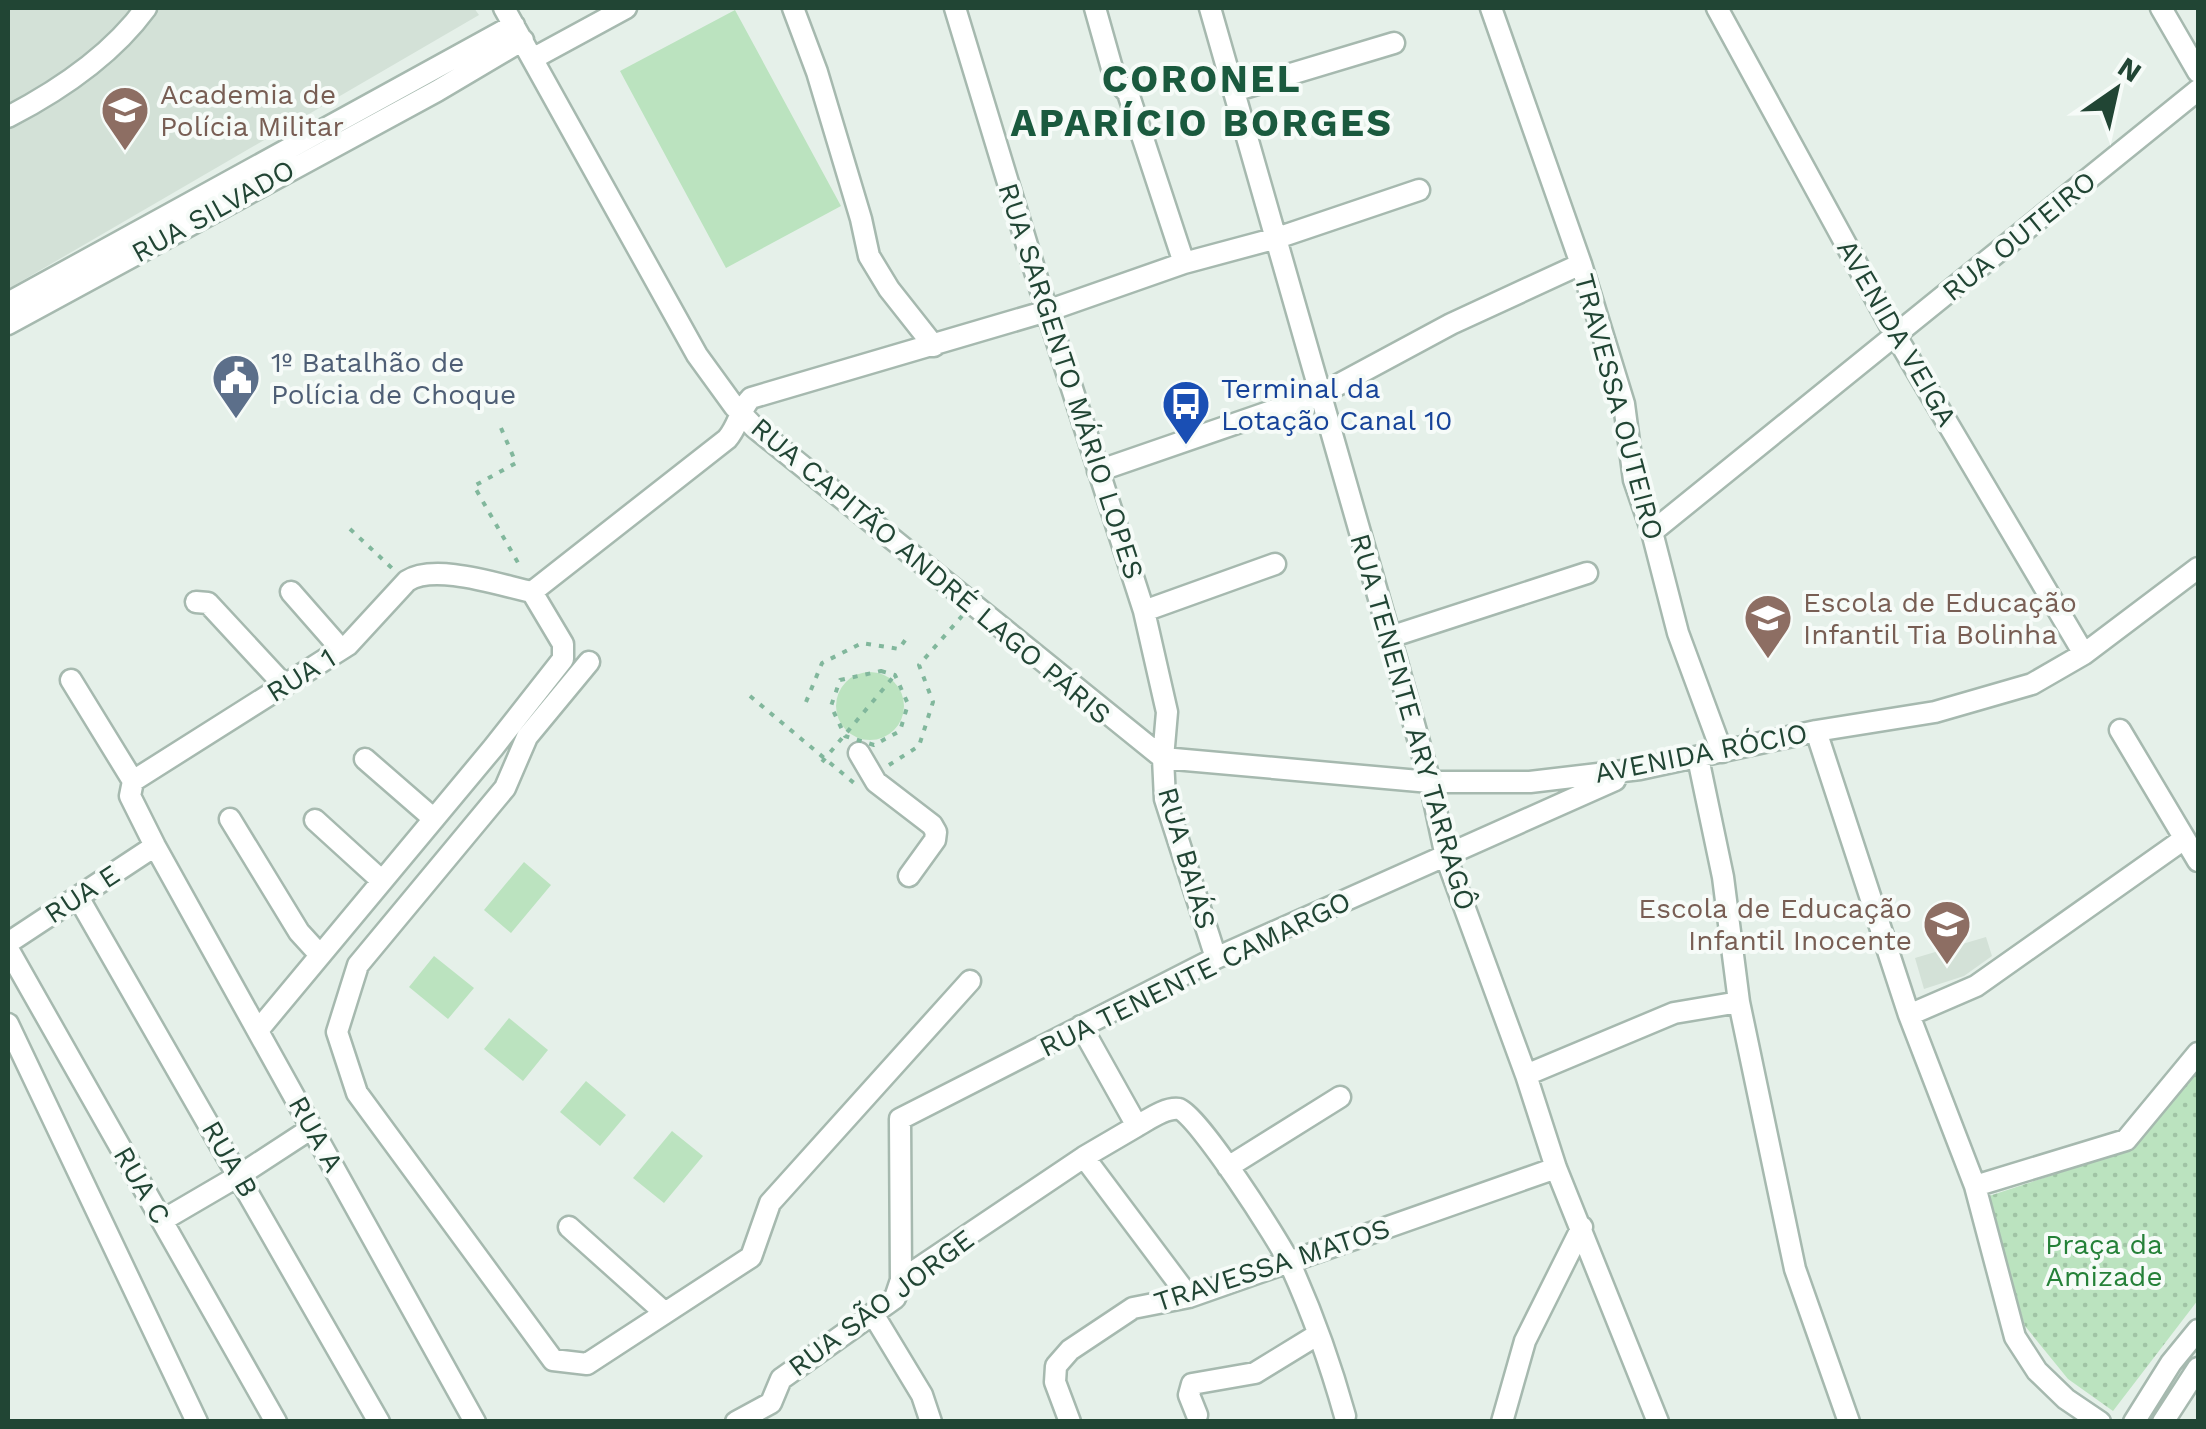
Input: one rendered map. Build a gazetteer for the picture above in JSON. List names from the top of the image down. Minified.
{"streets":{"street":["RUA SILVADO","RUA OUTEIRO","AVENIDA VEIGA","RUA SARGENTO MÁRIO LOPES","TRAVESSA OUTEIRO","RUA CAPITÃO ANDRÉ LAGO PÁRIS","RUA 1","RUA TENENTE ARY TARRAGÔ","AVENIDA RÓCIO","RUA BAIÁS","RUA E","RUA TENENTE CAMARGO","RUA A","RUA B","RUA C","TRAVESSA MATOS","RUA SÃO JORGE"]},"crossings":[["RUA SILVADO","RUA CAPITÃO ANDRÉ LAGO PÁRIS"],["RUA OUTEIRO","AVENIDA VEIGA"],["RUA OUTEIRO","TRAVESSA OUTEIRO"],["AVENIDA VEIGA","AVENIDA RÓCIO"],["RUA SARGENTO MÁRIO LOPES","RUA CAPITÃO ANDRÉ LAGO PÁRIS"],["RUA SARGENTO MÁRIO LOPES","AVENIDA RÓCIO"],["RUA SARGENTO MÁRIO LOPES","RUA BAIÁS"],["TRAVESSA OUTEIRO","AVENIDA RÓCIO"],["RUA CAPITÃO ANDRÉ LAGO PÁRIS","AVENIDA RÓCIO"],["RUA CAPITÃO ANDRÉ LAGO PÁRIS","RUA BAIÁS"],["RUA TENENTE ARY TARRAGÔ","AVENIDA RÓCIO"],["RUA TENENTE ARY TARRAGÔ","RUA TENENTE CAMARGO"],["RUA TENENTE ARY TARRAGÔ","TRAVESSA MATOS"],["AVENIDA RÓCIO","RUA BAIÁS"],["AVENIDA RÓCIO","RUA TENENTE CAMARGO"],["RUA BAIÁS","RUA TENENTE CAMARGO"],["RUA E","RUA A"],["RUA E","RUA B"],["RUA E","RUA C"],["RUA TENENTE CAMARGO","RUA SÃO JORGE"]],"districts":["CORONEL APARÍCIO BORGES"],"parks":["Praça da Amizade"],"places":{"school or university":["Academia de Polícia Militar","Escola de Educação Infantil Tia Bolinha","Escola de Educação Infantil Inocente"],"public building":["1º Batalhão de Polícia de Choque"],"bus stop":["Terminal da Lotação Canal 10"]},"north":"top right"}
